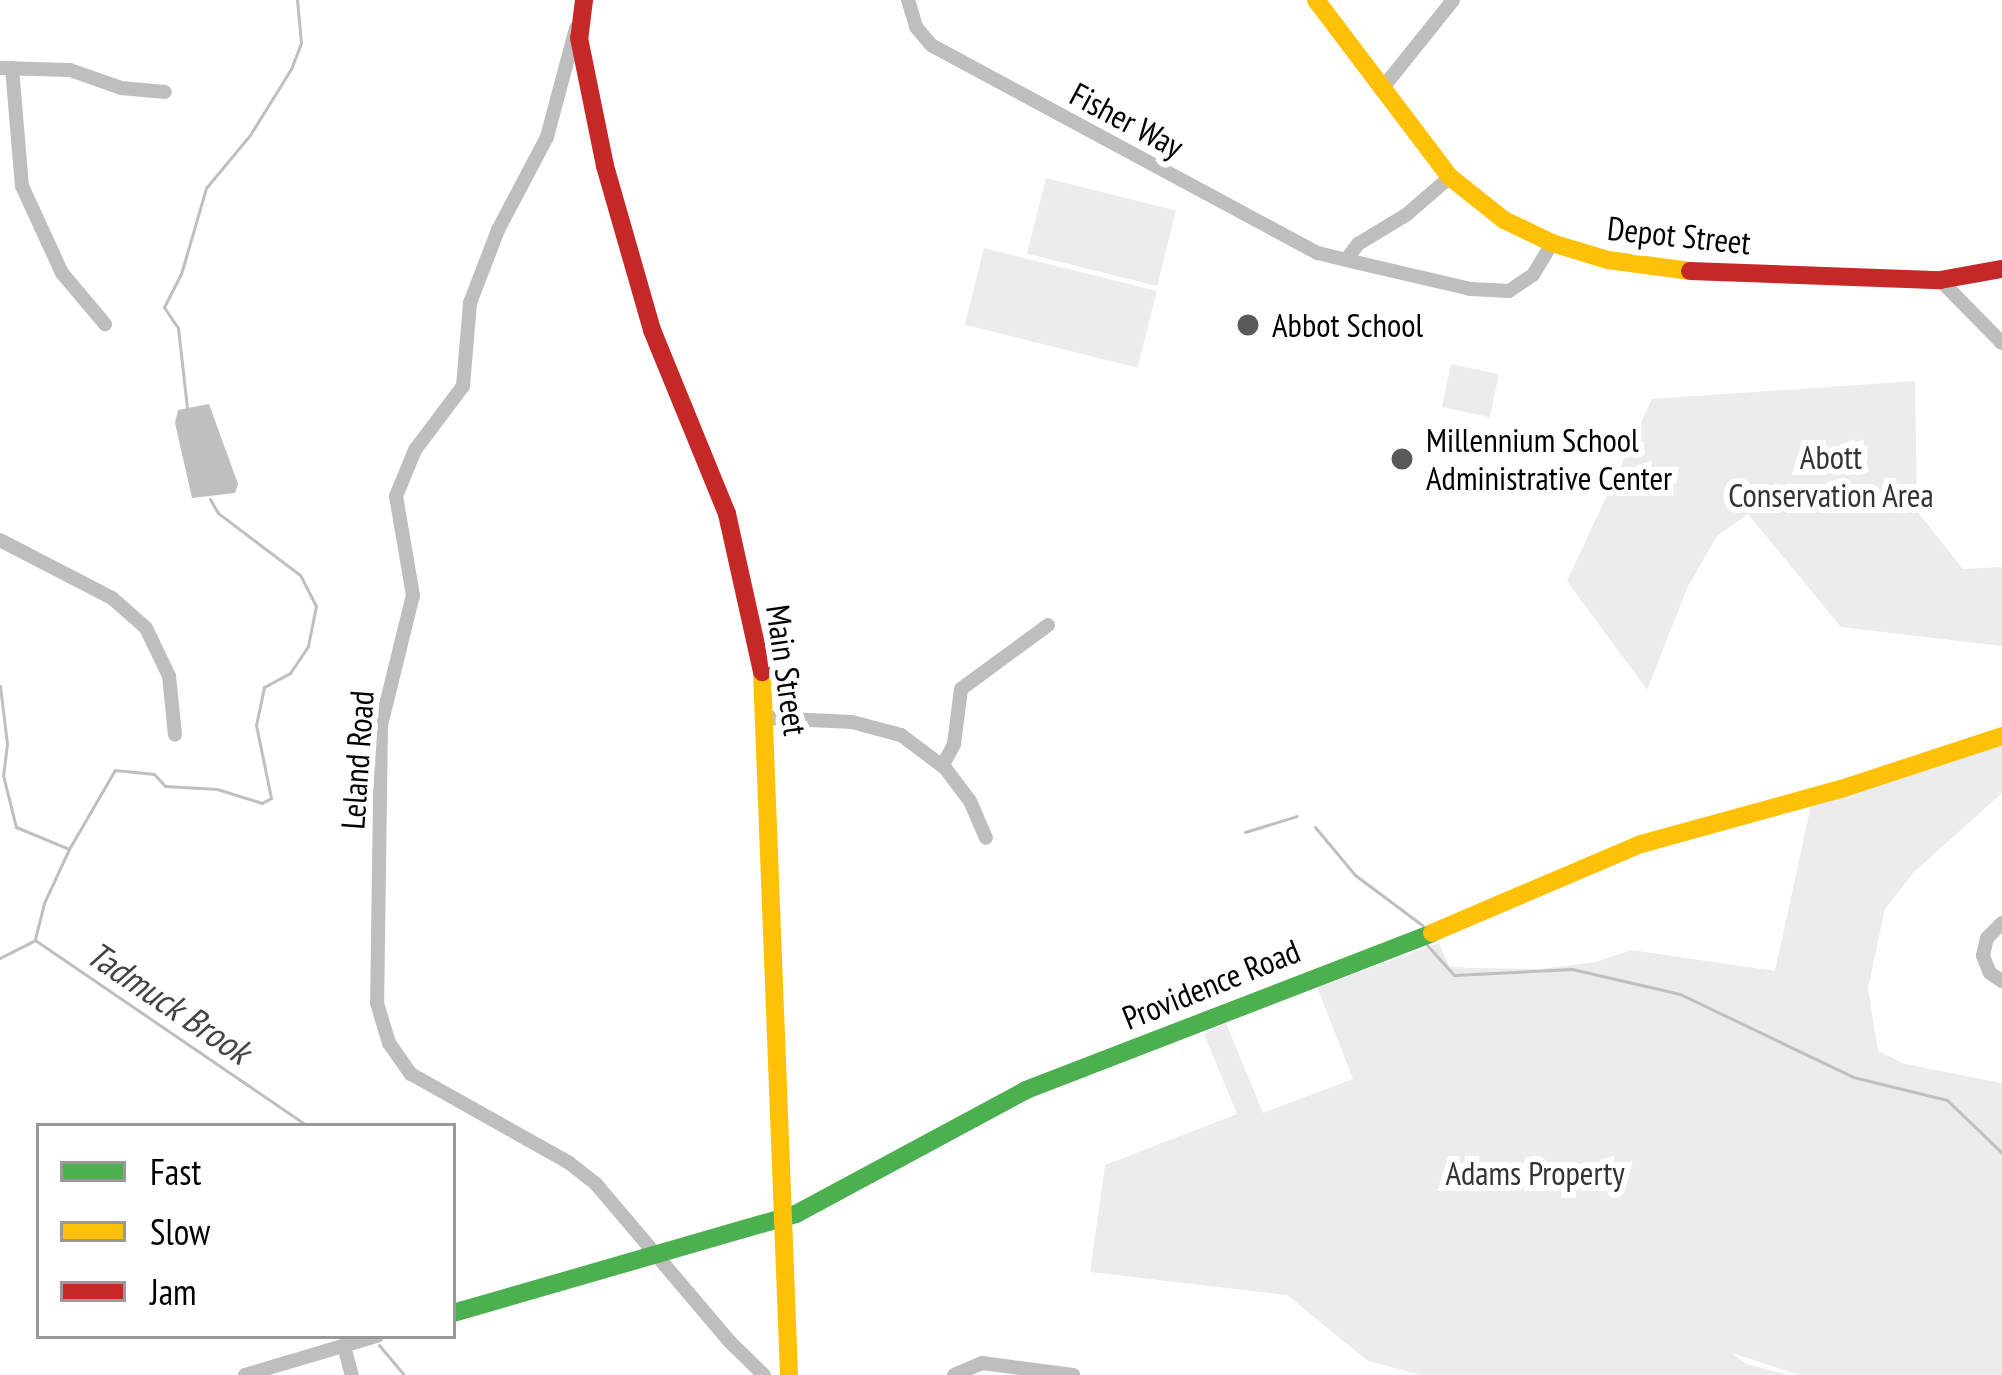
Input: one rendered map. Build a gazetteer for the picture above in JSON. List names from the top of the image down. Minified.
{"streets":{"main road":["Depot Street","Main Street","Providence Road"],"street":["Fisher Way","Leland Road"]},"crossings":[["Fisher Way","Depot Street"],["Main Street","Leland Road"],["Main Street","Providence Road"],["Leland Road","Providence Road"]],"water":["Tadmuck Brook"],"parks":["Abott Conservation Area","Adams Property"],"places":["Abbot School","Millennium School Administrative Center"],"legend":["Fast","Slow","Jam"]}
